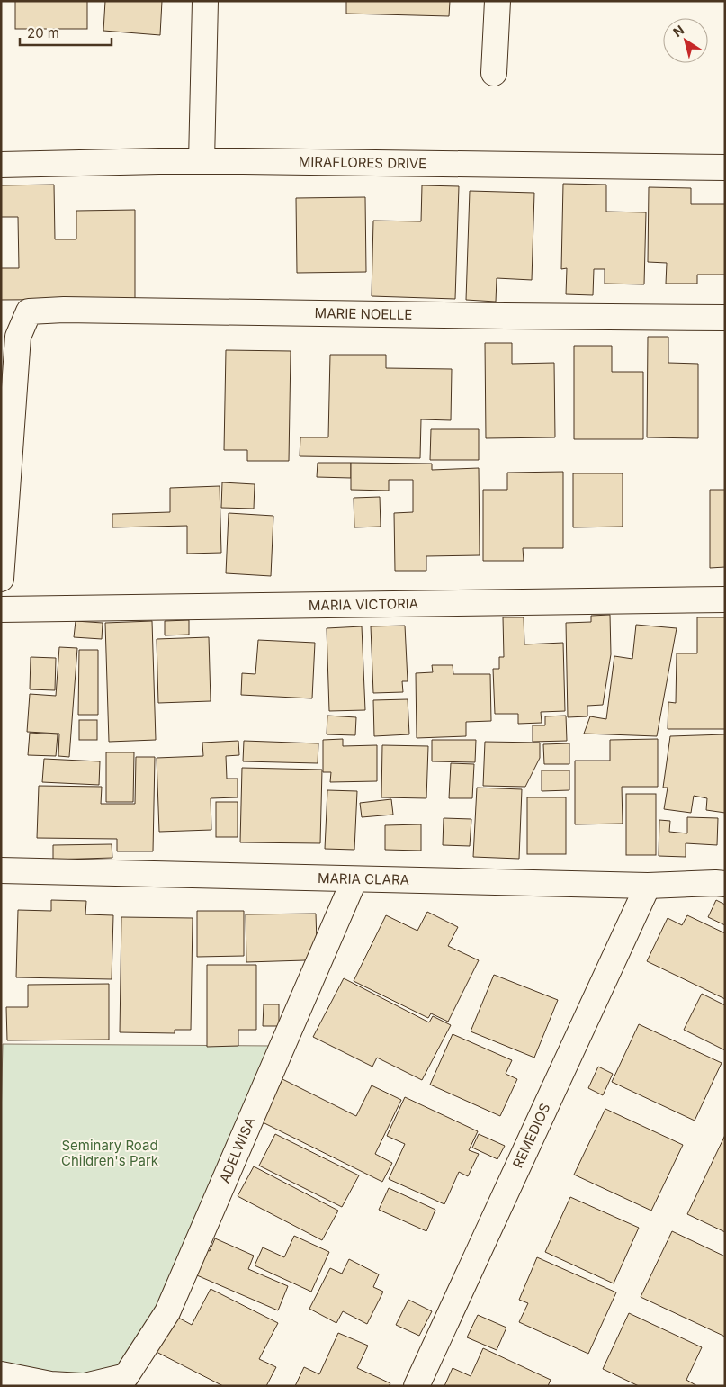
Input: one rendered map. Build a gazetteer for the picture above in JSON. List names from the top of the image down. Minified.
{"streets":{"street":["MIRAFLORES DRIVE","MARIE NOELLE","MARIA VICTORIA","MARIA CLARA","REMEDIOS","ADELWISA"]},"crossings":[["MARIA CLARA","REMEDIOS"],["MARIA CLARA","ADELWISA"]],"parks":["Seminary Road Children's Park"],"scale_bar":"20 m","north":"top left"}
